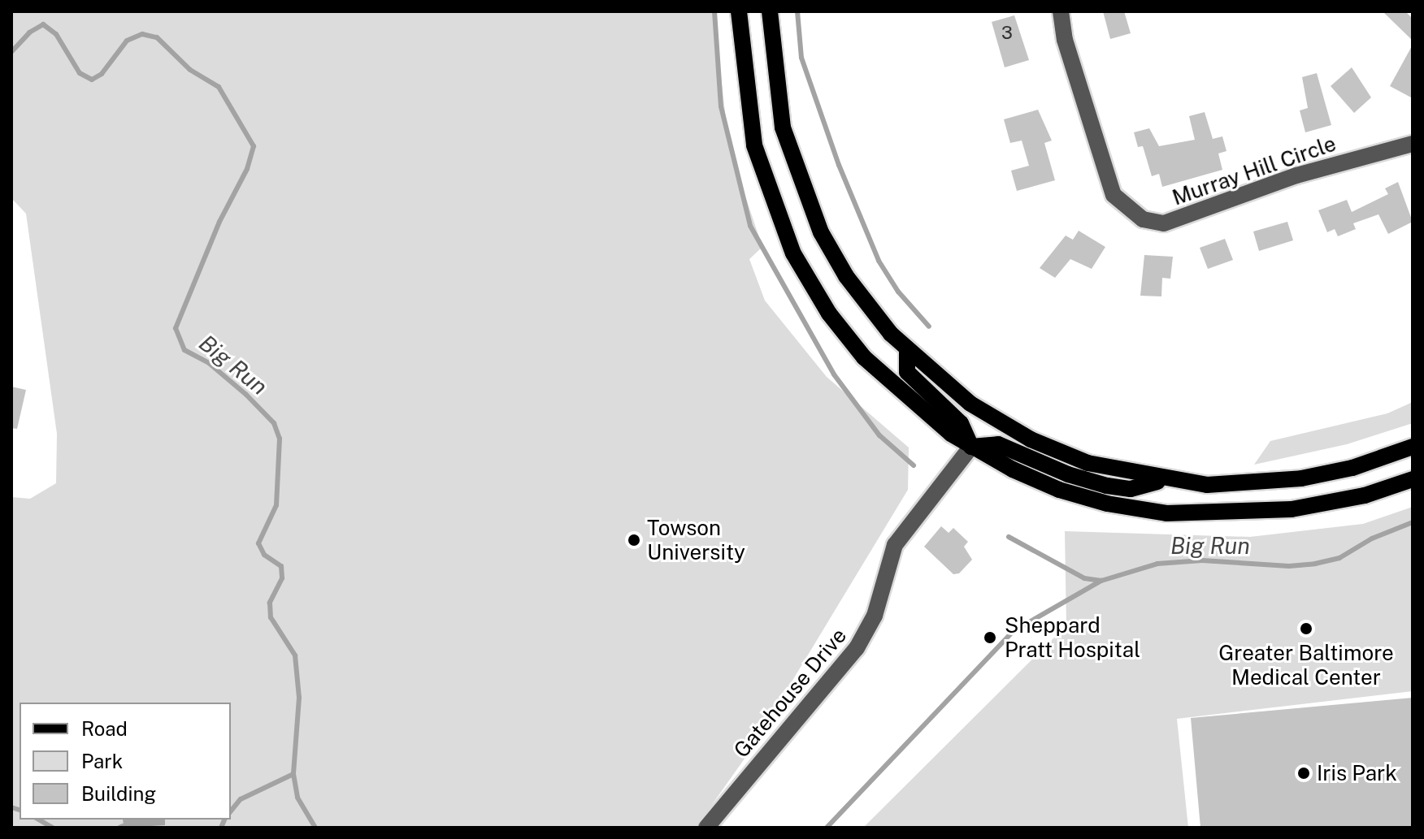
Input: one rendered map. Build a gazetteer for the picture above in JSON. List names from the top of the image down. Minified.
{"streets":{"street":["Murray Hill Circle","Gatehouse Drive"]},"water":["Big Run"],"places":["Towson University","Greater Baltimore Medical Center","Sheppard Pratt Hospital","Iris Park"],"house_numbers":["3"],"legend":["Road","Park","Building"]}
